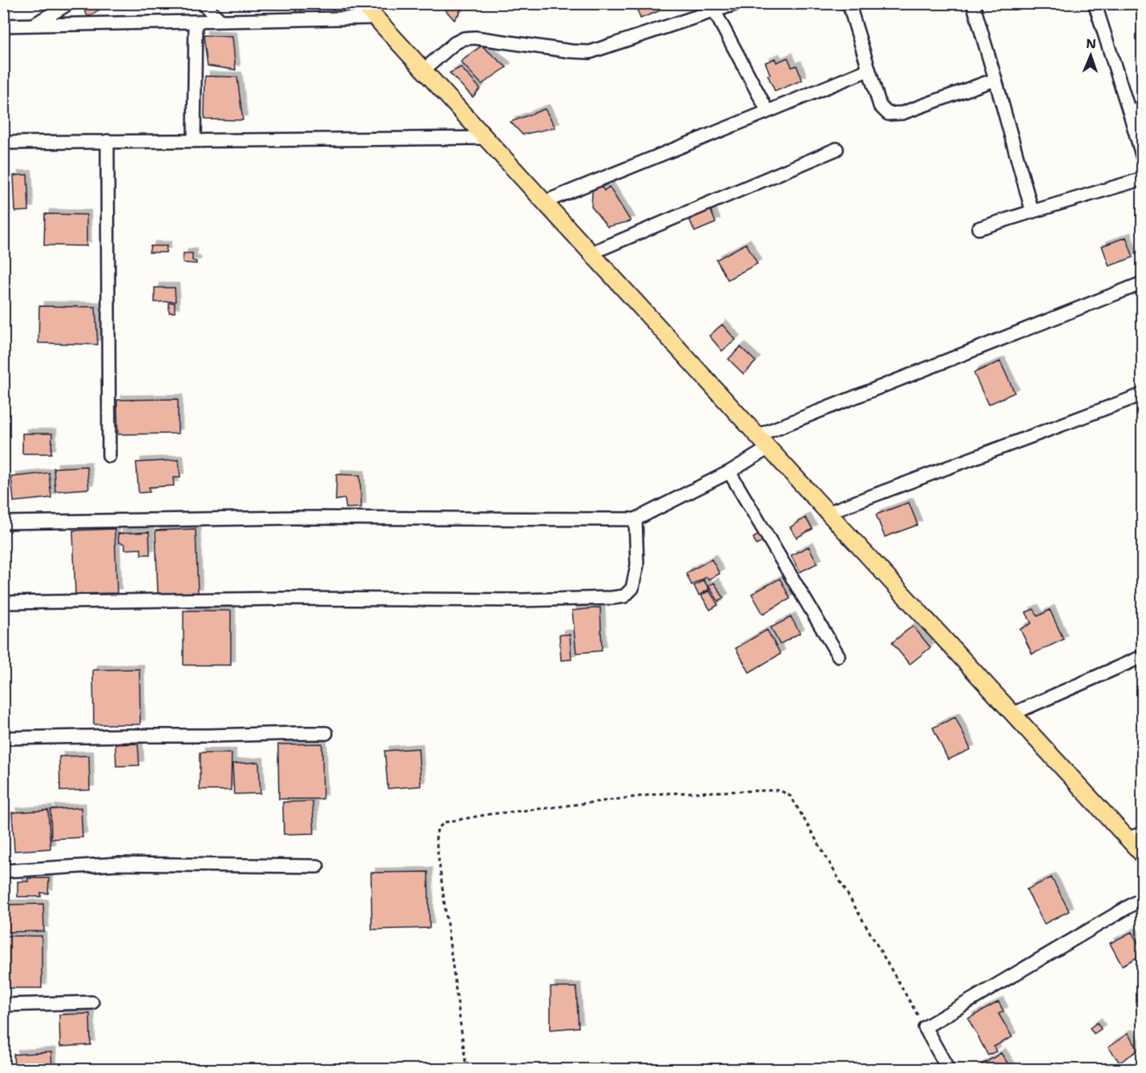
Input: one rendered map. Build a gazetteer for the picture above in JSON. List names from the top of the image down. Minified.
{"north":"top"}
